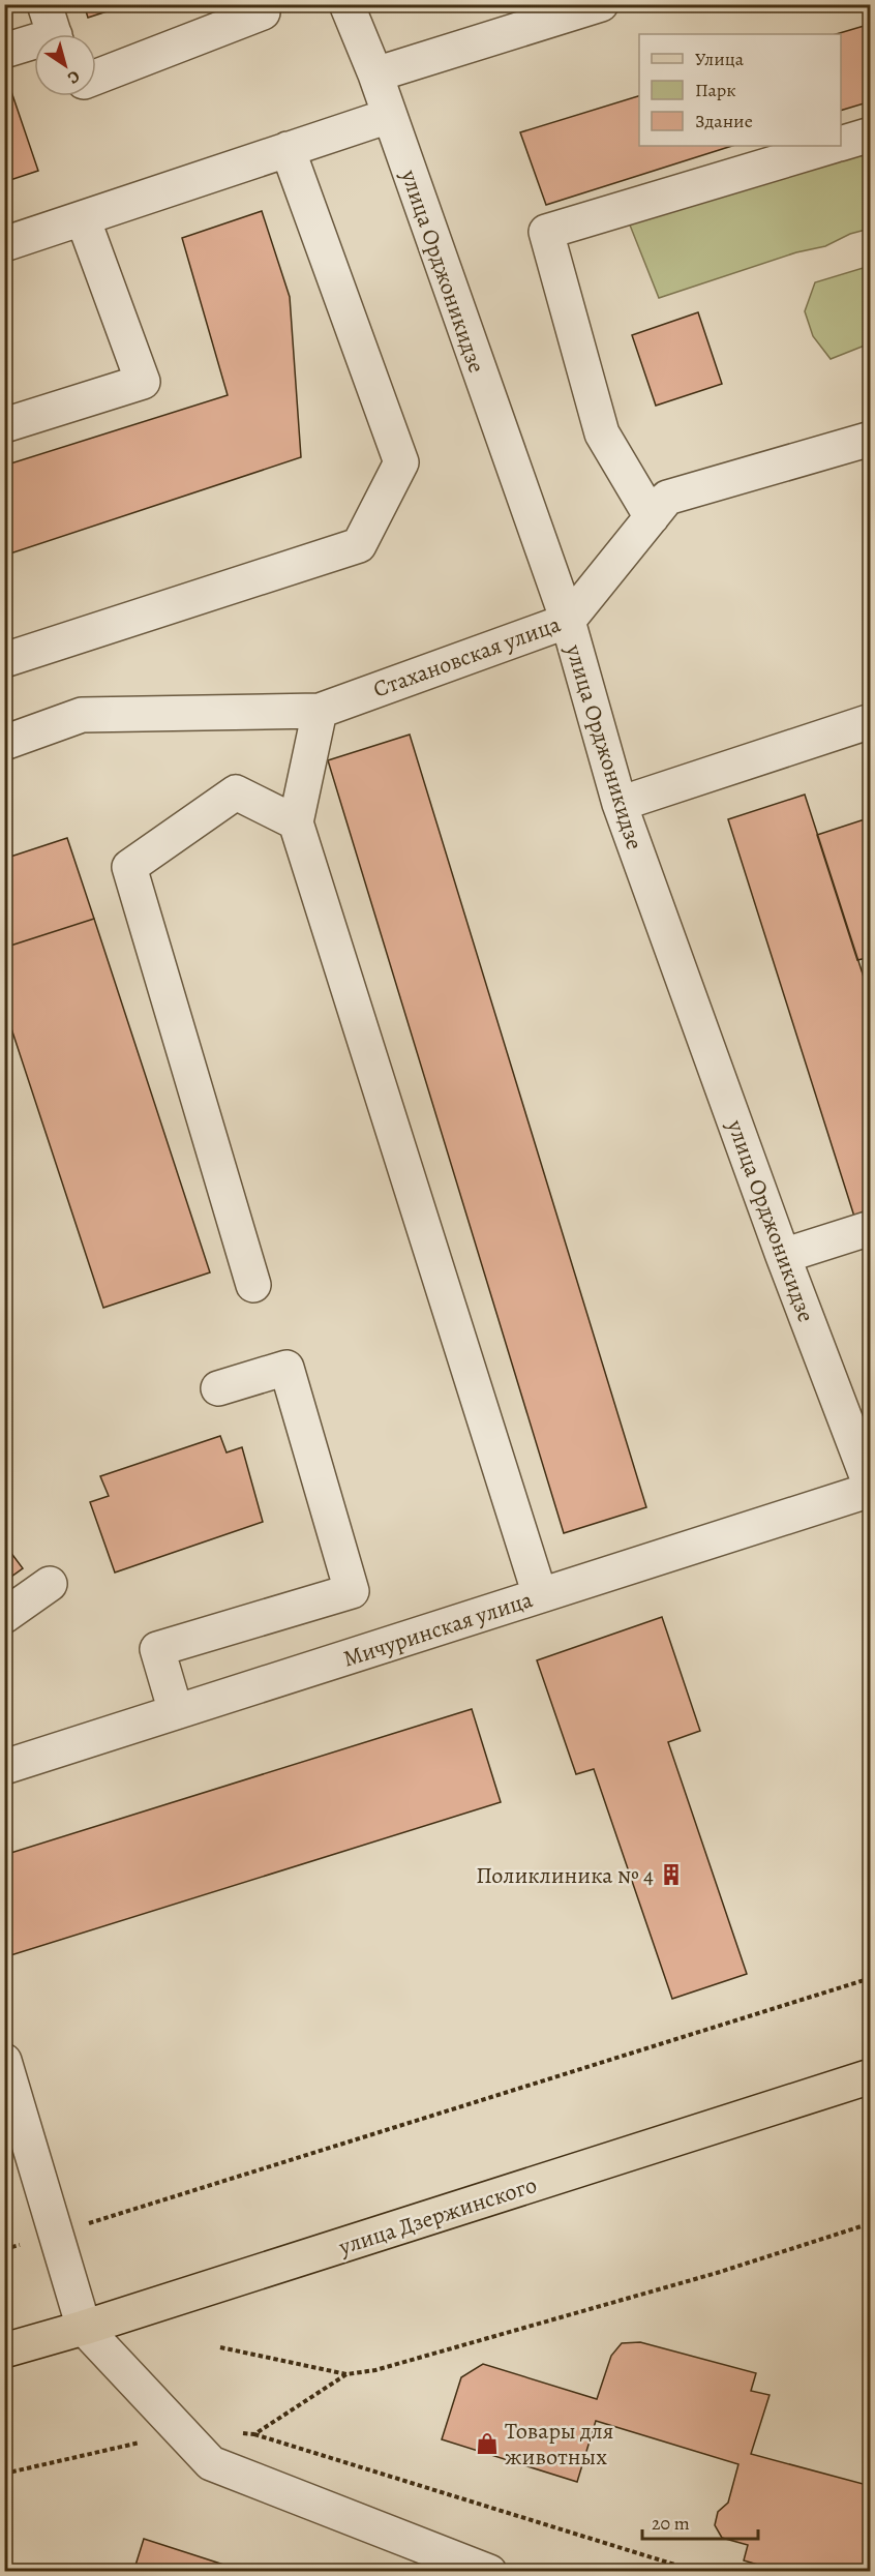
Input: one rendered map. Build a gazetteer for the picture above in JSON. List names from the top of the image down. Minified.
{"streets":{"main road":["улица Дзержинского"],"street":["улица Орджоникидзе","Стахановская улица","Мичуринская улица"]},"crossings":[["улица Орджоникидзе","Стахановская улица"],["улица Орджоникидзе","Мичуринская улица"]],"places":{"building":["Поликлиника № 4"],"shop":["Товары для животных"]},"legend":["Улица","Парк","Здание"],"scale_bar":"20 m","north":"bottom right"}
